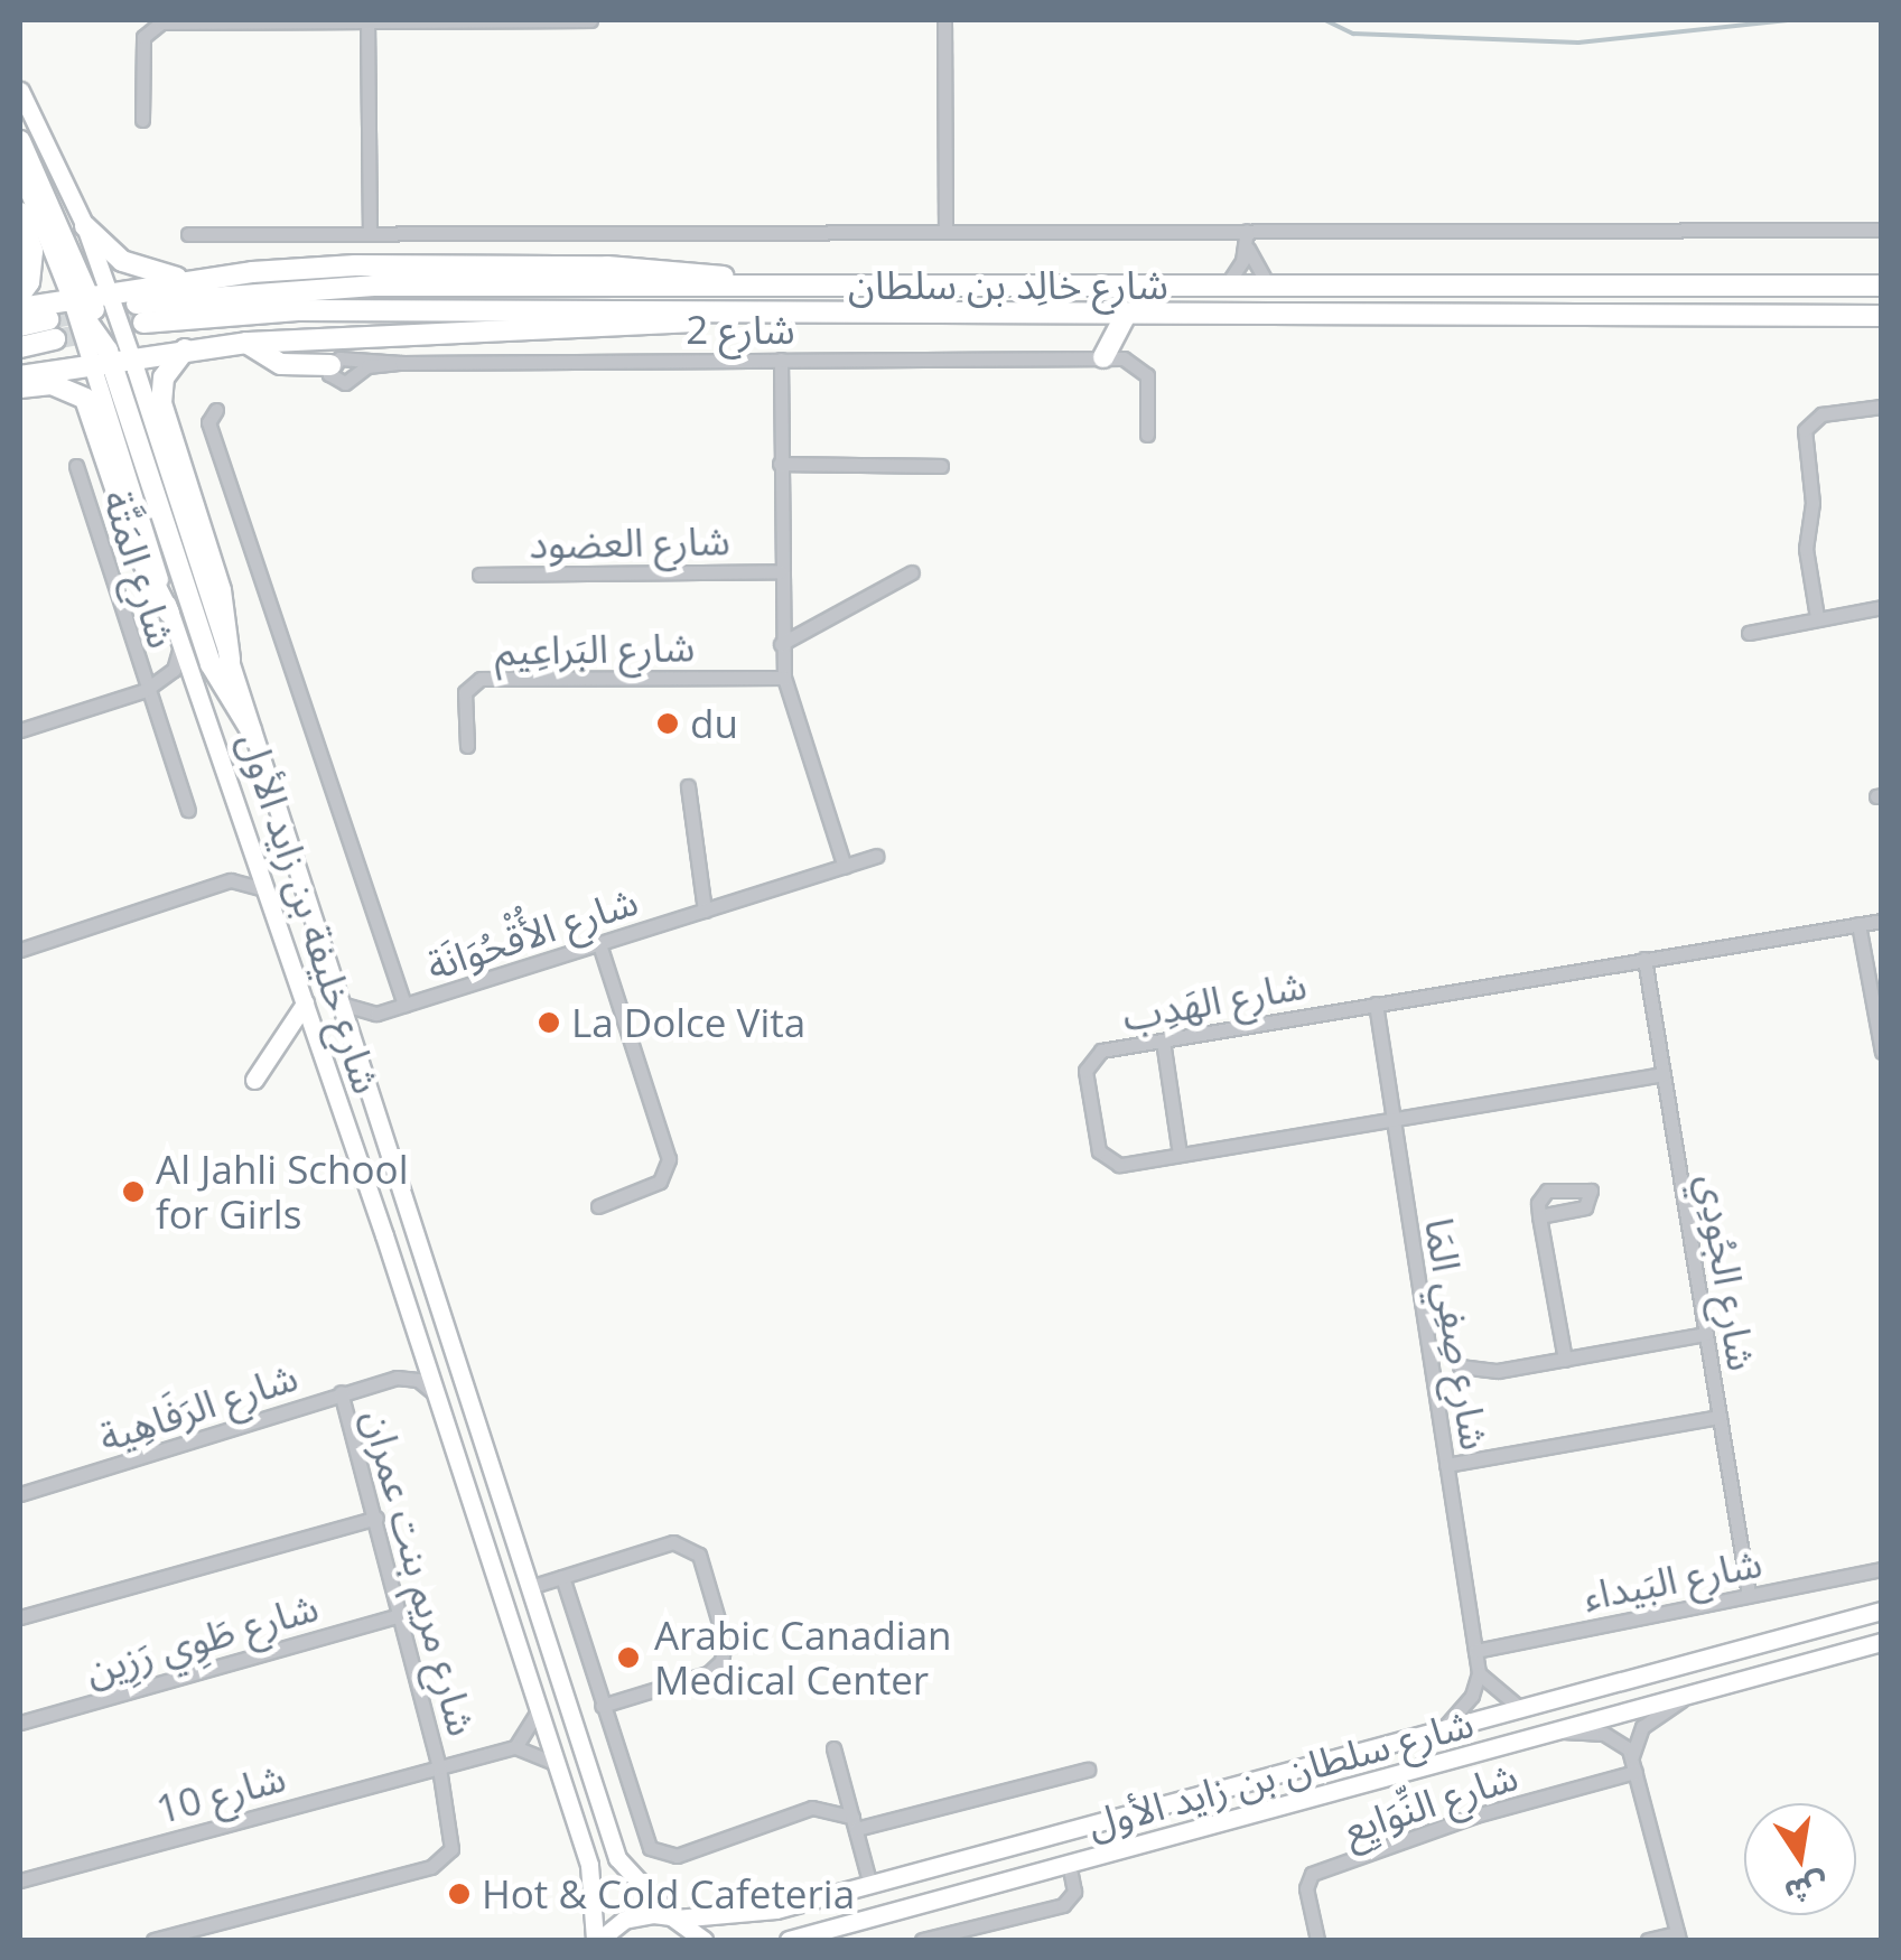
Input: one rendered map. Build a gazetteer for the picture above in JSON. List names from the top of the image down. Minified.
{"streets":{"main road":["شارع خالِد بن سلطان","شارع خليفة بن زايد الأول","شارع سلطان بن زايد الأول"],"street":["شارع 2","شارع العضود","شارع المَتَّة","شارع البَراعِيم","شارع الأُقْحُوَانَة","شارع الهَدِب","شارع الجُودِي","شارع صِفِي المَا","شارع الرَفَاهِية","شارع مريم بنت عمران","شارع البَيداء","شارع طَوِي رَزِين","شارع 10","شارع النِّوَايِع"]},"crossings":[["شارع خليفة بن زايد الأول","شارع مريم بنت عمران"],["شارع خليفة بن زايد الأول","شارع سلطان بن زايد الأول"],["شارع الهَدِب","شارع الجُودِي"],["شارع الهَدِب","شارع صِفِي المَا"],["شارع الجُودِي","شارع البَيداء"],["شارع صِفِي المَا","شارع البَيداء"],["شارع الرَفَاهِية","شارع مريم بنت عمران"],["شارع مريم بنت عمران","شارع طَوِي رَزِين"],["شارع مريم بنت عمران","شارع 10"]],"places":["du","La Dolce Vita","Al Jahli School for Girls","Arabic Canadian Medical Center","Hot & Cold Cafeteria"],"north":"bottom"}
